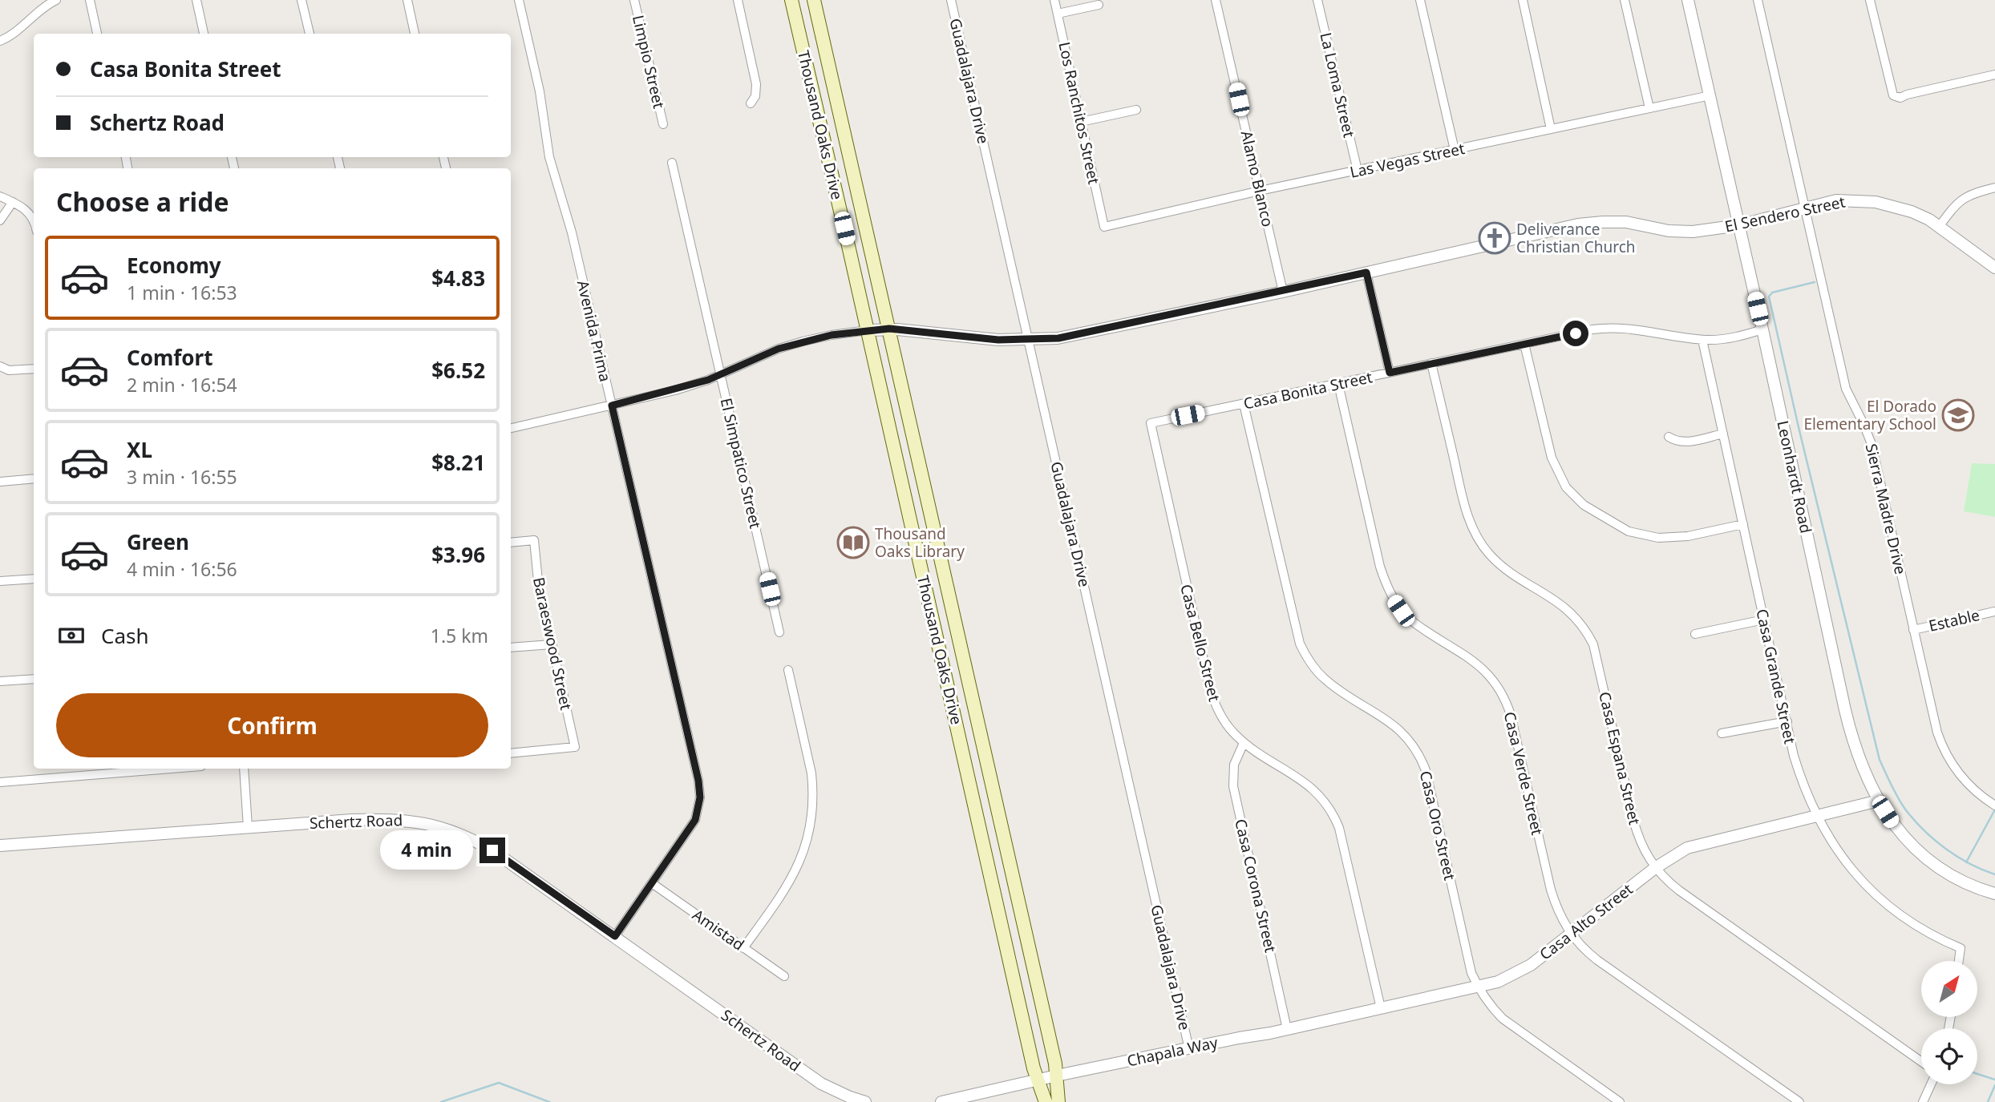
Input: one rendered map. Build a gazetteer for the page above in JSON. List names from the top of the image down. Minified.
{"streets":{"main road":["Thousand Oaks Drive"],"street":["Limpio Street","Guadalajara Drive","La Loma Street","Los Ranchitos Street","Las Vegas Street","Alamo Blanco","El Sendero Street","Avenida Prima","Casa Bonita Street","El Simpatico Street","Leonhardt Road","Sierra Madre Drive","Estable","Casa Bello Street","Baraeswood Street","Casa Grande Street","Casa Espana Street","Casa Verde Street","Schertz Road","Casa Oro Street","Casa Corona Street","Casa Alto Street","Amistad","Chapala Way"]},"crossings":[["Guadalajara Drive","El Sendero Street"],["Guadalajara Drive","Chapala Way"],["La Loma Street","Las Vegas Street"],["Los Ranchitos Street","Las Vegas Street"],["Thousand Oaks Drive","El Sendero Street"],["Thousand Oaks Drive","Chapala Way"],["Las Vegas Street","Alamo Blanco"],["Las Vegas Street","Leonhardt Road"],["Alamo Blanco","El Sendero Street"],["El Sendero Street","Avenida Prima"],["El Sendero Street","El Simpatico Street"],["El Sendero Street","Leonhardt Road"],["El Sendero Street","Sierra Madre Drive"],["Avenida Prima","Schertz Road"],["Avenida Prima","Amistad"],["Casa Bonita Street","Leonhardt Road"],["Casa Bonita Street","Casa Bello Street"],["Casa Bonita Street","Casa Grande Street"],["Casa Bonita Street","Casa Espana Street"],["Casa Bonita Street","Casa Verde Street"],["Casa Bonita Street","Casa Oro Street"],["Leonhardt Road","Casa Alto Street"],["Sierra Madre Drive","Estable"],["Casa Bello Street","Casa Corona Street"],["Casa Bello Street","Casa Alto Street"],["Casa Grande Street","Casa Alto Street"],["Casa Espana Street","Casa Alto Street"],["Casa Verde Street","Casa Alto Street"],["Casa Oro Street","Casa Alto Street"],["Casa Corona Street","Casa Alto Street"],["Casa Corona Street","Chapala Way"],["Casa Alto Street","Chapala Way"]],"places":{"church":["Deliverance Christian Church"],"school or university":["El Dorado Elementary School"],"library":["Thousand Oaks Library"]},"north":"top right","page":{"banner":["Casa Bonita Street","Schertz Road"],"heading":"Choose a ride","list":[{"name":"Economy","note":"1 min · 16:53","value":"$4.83"},{"name":"Comfort","note":"2 min · 16:54","value":"$6.52"},{"name":"XL","note":"3 min · 16:55","value":"$8.21"},{"name":"Green","note":"4 min · 16:56","value":"$3.96"}],"pay":["Cash","1.5 km"],"buttons":"Confirm","bubble":"4 min"}}
